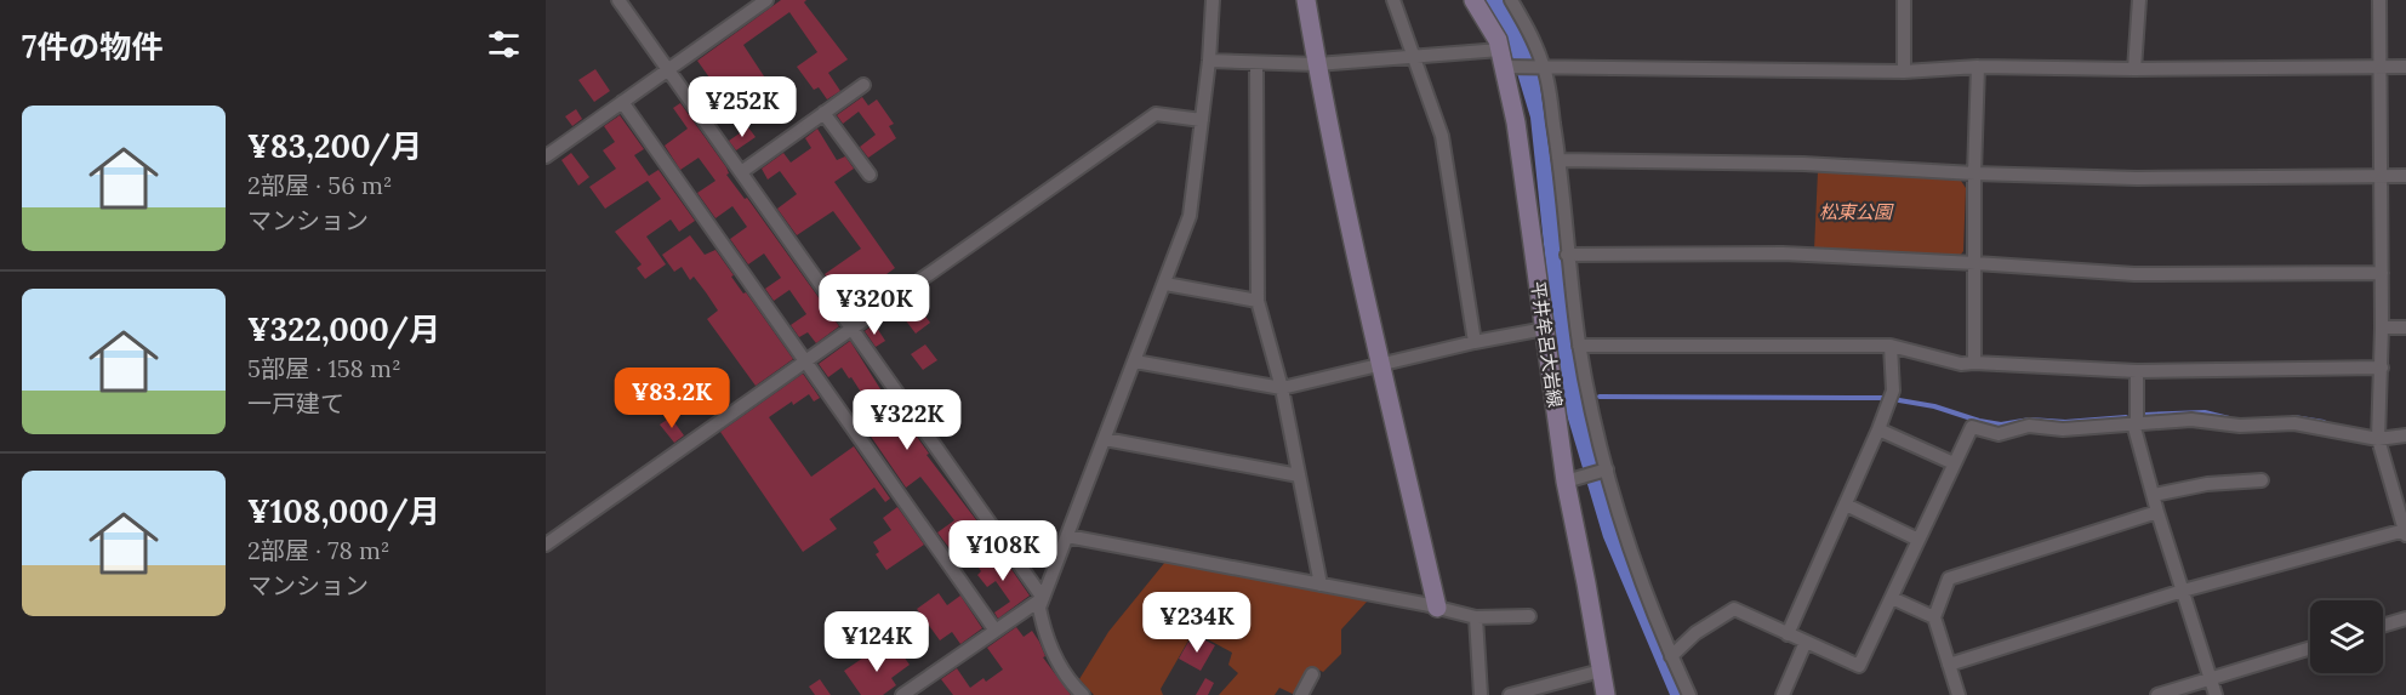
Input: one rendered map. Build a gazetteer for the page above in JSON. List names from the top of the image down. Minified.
{"streets":{"main road":["平井牟呂大岩線"]},"parks":["松東公園"],"page":{"heading":"7件の物件","price":["¥252K","¥320K","¥83.2K","¥322K","¥108K","¥234K","¥124K"],"list":[{"name":"¥83,200/月","note":"2部屋 · 56 m² · マンション"},{"name":"¥322,000/月","note":"5部屋 · 158 m² · 一戸建て"},{"name":"¥108,000/月","note":"2部屋 · 78 m² · マンション"}]}}
